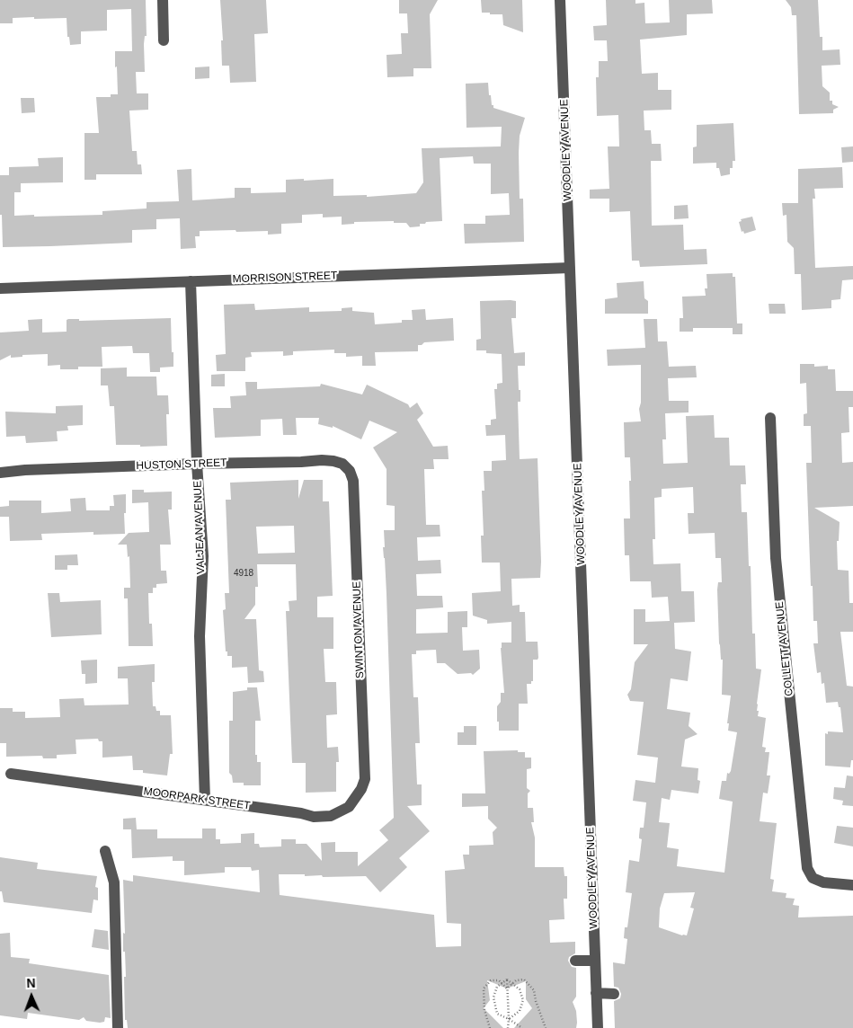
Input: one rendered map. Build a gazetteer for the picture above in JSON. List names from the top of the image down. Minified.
{"streets":{"street":["WOODLEY AVENUE","MORRISON STREET","HUSTON STREET","VALJEAN AVENUE","SWINTON AVENUE","COLLETT AVENUE","MOORPARK STREET"]},"crossings":[["WOODLEY AVENUE","MORRISON STREET"],["MORRISON STREET","VALJEAN AVENUE"],["HUSTON STREET","VALJEAN AVENUE"],["HUSTON STREET","SWINTON AVENUE"],["VALJEAN AVENUE","MOORPARK STREET"],["SWINTON AVENUE","MOORPARK STREET"]],"house_numbers":["4918"],"north":"top"}
